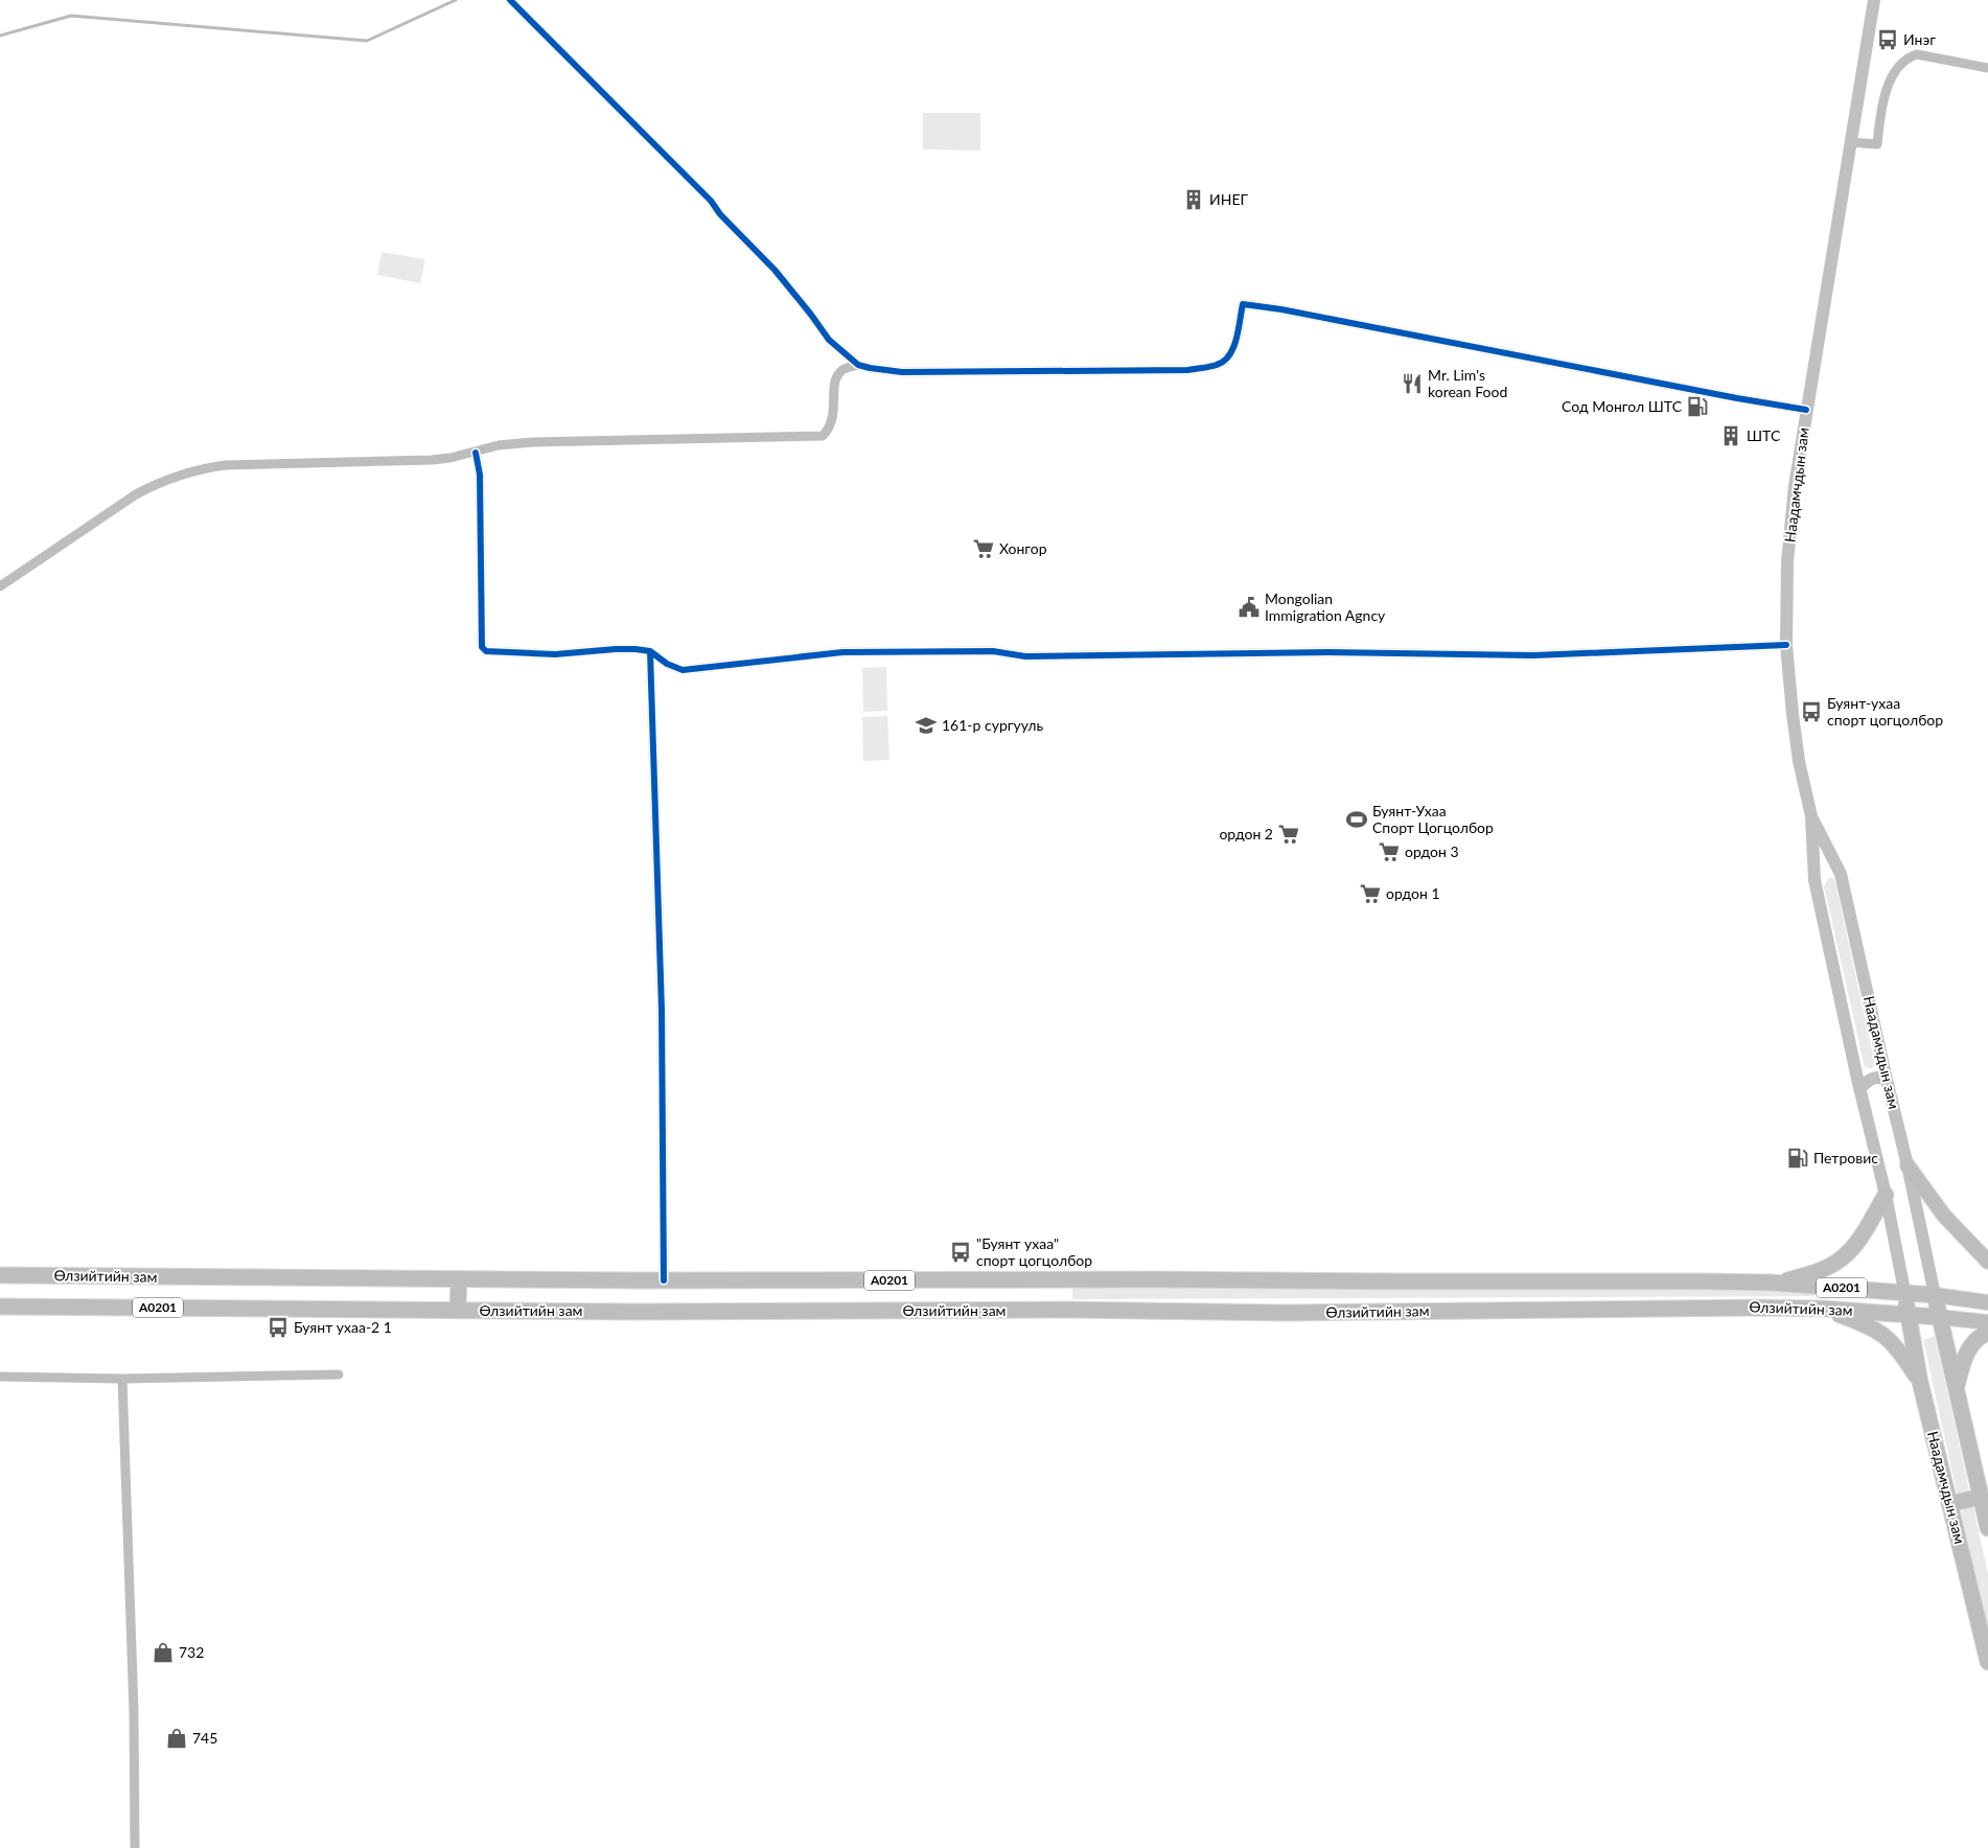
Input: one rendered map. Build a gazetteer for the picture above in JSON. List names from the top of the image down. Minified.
{"streets":{"highway":["Наадамчдын зам","Өлзийтийн зам","A0201"]},"crossings":[["Наадамчдын зам","Өлзийтийн зам"]],"places":{"bus stop":["Инэг","Буянт-ухаа спорт цогцолбор","\"Буянт ухаа\" спорт цогцолбор","Буянт ухаа-2 1"],"building":["ИНЕГ","ШТС"],"restaurant":["Mr. Lim's korean Food"],"fuel station":["Сод Монгол ШТС","Петровис"],"supermarket":["Хонгор","ордон 2","ордон 3","ордон 1"],"public building":["Mongolian Immigration Agncy"],"school or university":["161-р сургууль"],"sports":["Буянт-Ухаа Спорт Цогцолбор"],"shop":["732","745"]}}
